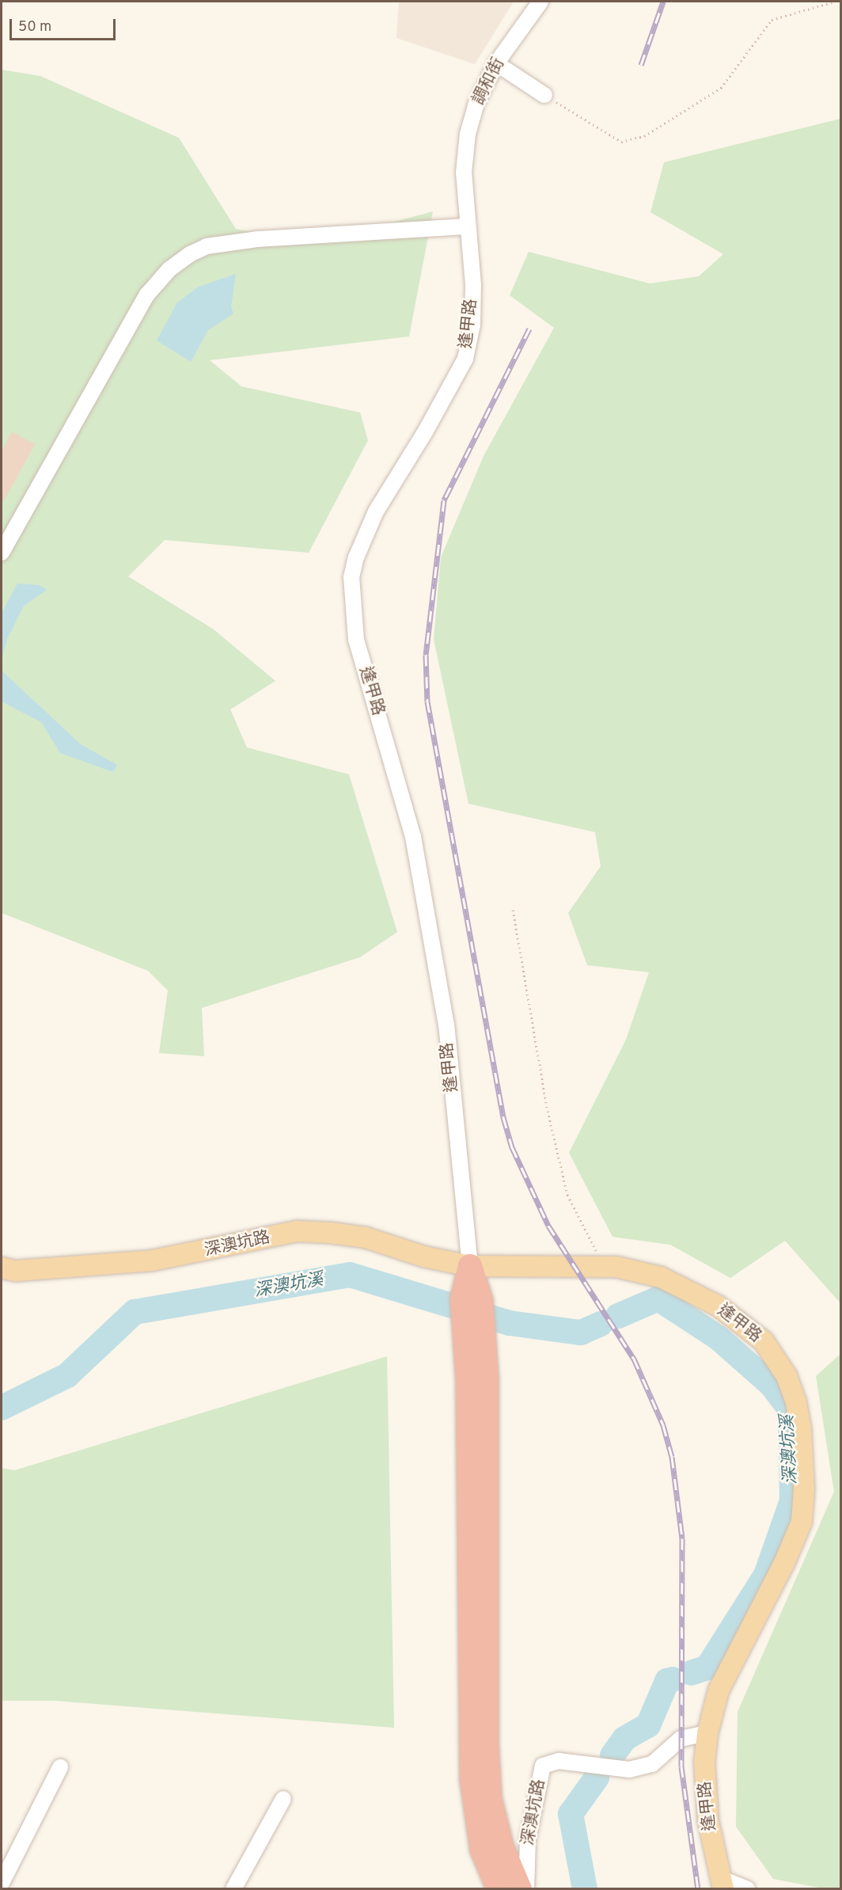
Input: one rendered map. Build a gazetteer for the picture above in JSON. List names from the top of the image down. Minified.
{"streets":{"main road":["逢甲路","深澳坑路"],"street":["調和街"]},"crossings":[["調和街","逢甲路"],["逢甲路","深澳坑路"]],"water":["深澳坑溪"],"scale_bar":"50 m"}
